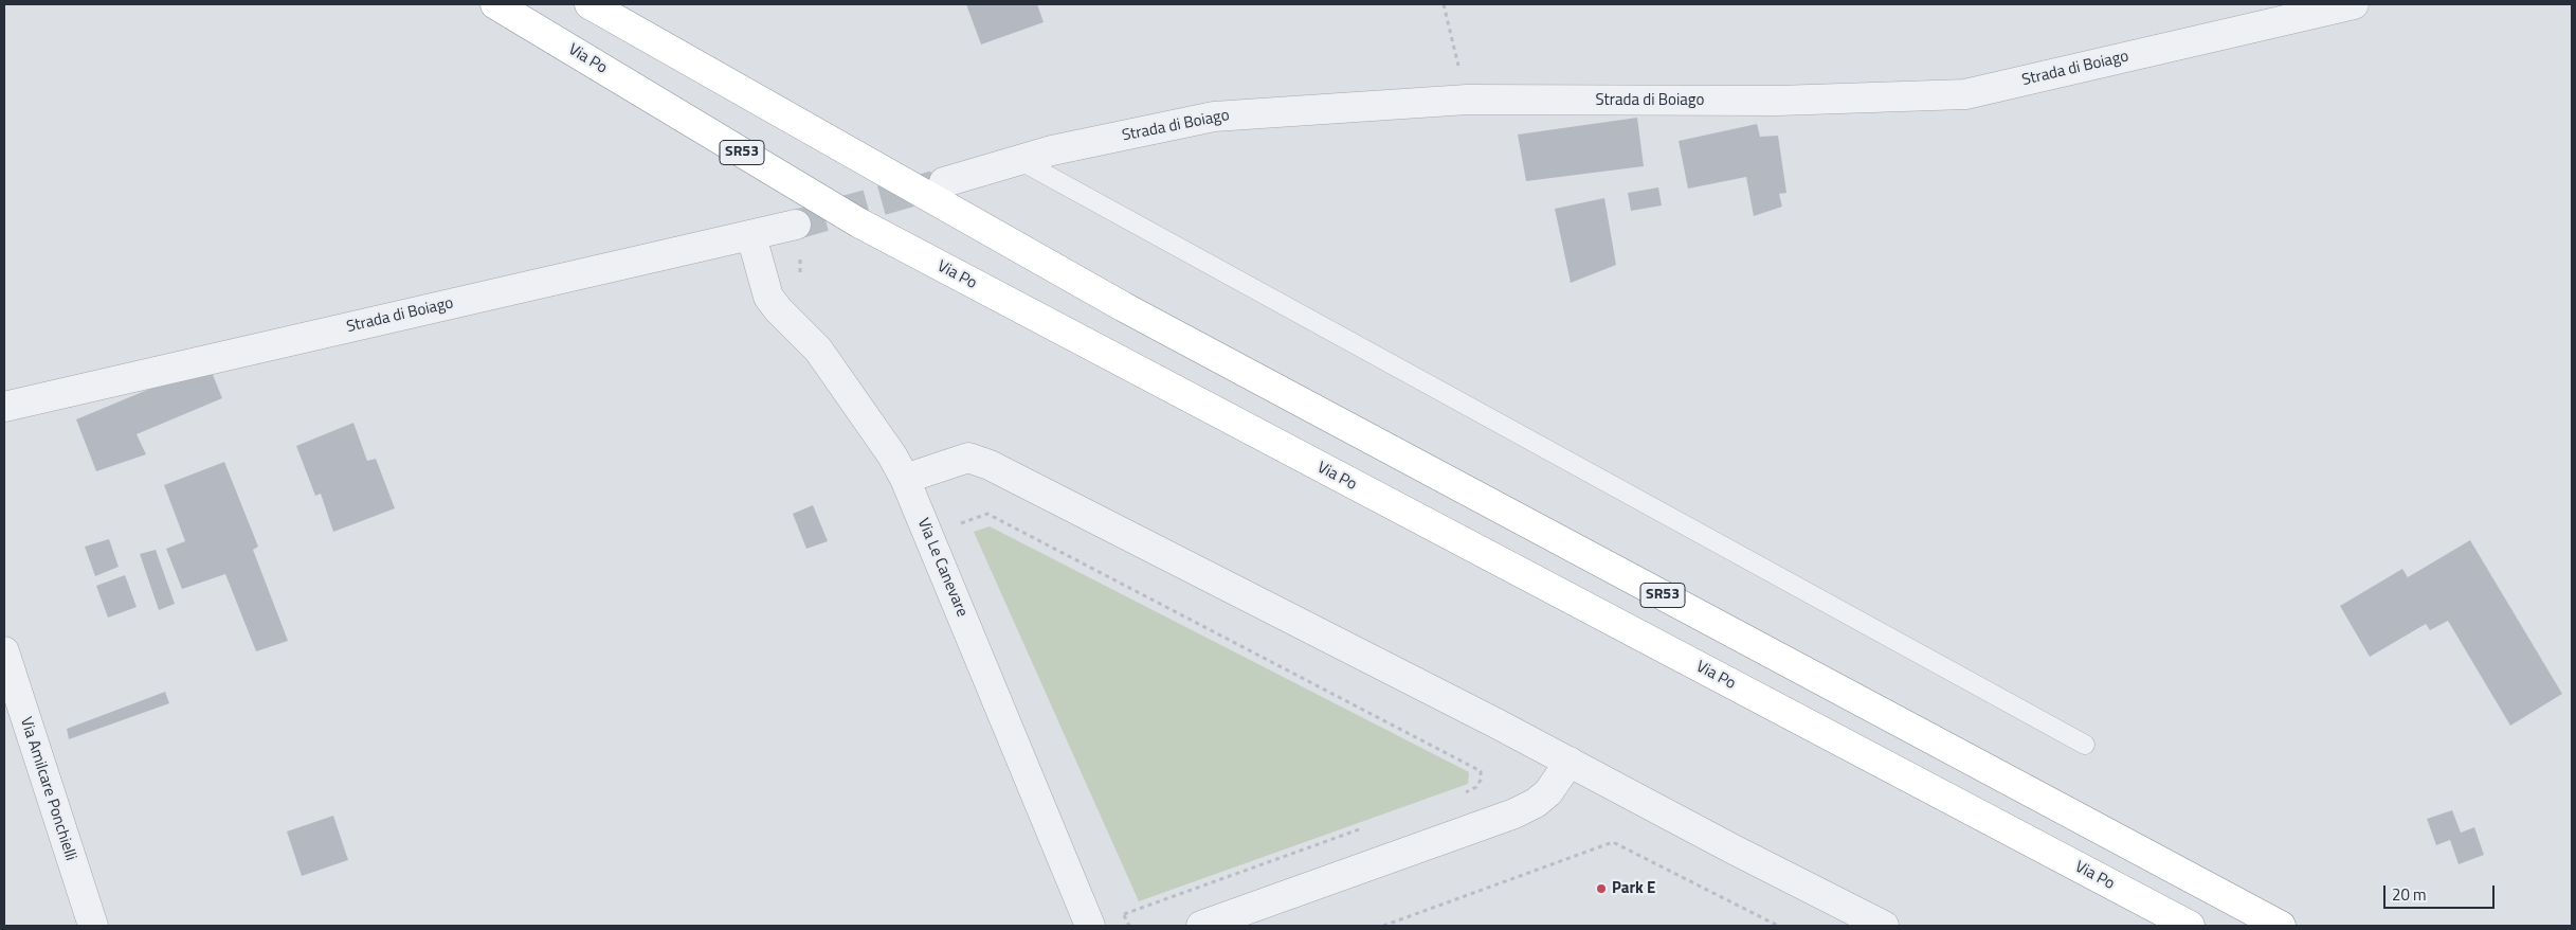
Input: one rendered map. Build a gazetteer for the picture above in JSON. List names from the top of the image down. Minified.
{"streets":{"highway":["Via Po","SR53"],"street":["Strada di Boiago","Via Le Canevare","Via Amilcare Ponchielli"]},"crossings":[["Strada di Boiago","Via Le Canevare"]],"places":["Park E"],"scale_bar":"20 m"}
